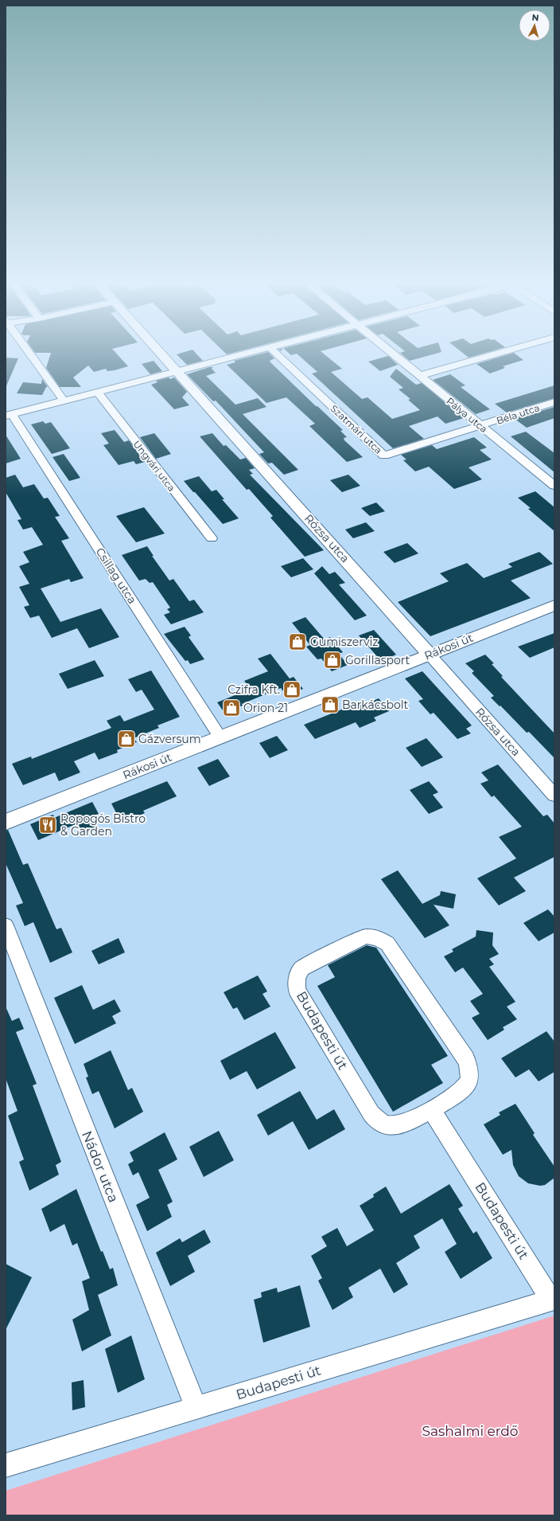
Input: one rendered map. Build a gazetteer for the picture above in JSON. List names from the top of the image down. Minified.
{"streets":{"street":["Béla utca","Pálya utca","Szatmári utca","Ungvári utca","Rózsa utca","Csillag utca","Rákosi út","Budapesti út","Nádor utca"]},"crossings":[["Béla utca","Pálya utca"],["Béla utca","Szatmári utca"],["Pálya utca","Szatmári utca"],["Rózsa utca","Rákosi út"],["Csillag utca","Rákosi út"],["Budapesti út","Nádor utca"]],"parks":["Sashalmi erdő"],"places":{"shop":["Gumiszerviz","Gorillasport","Czifra Kft.","Barkácsbolt","Orion 21","Gázversum"],"restaurant":["Ropogós Bistro & Garden"]},"north":"top"}
